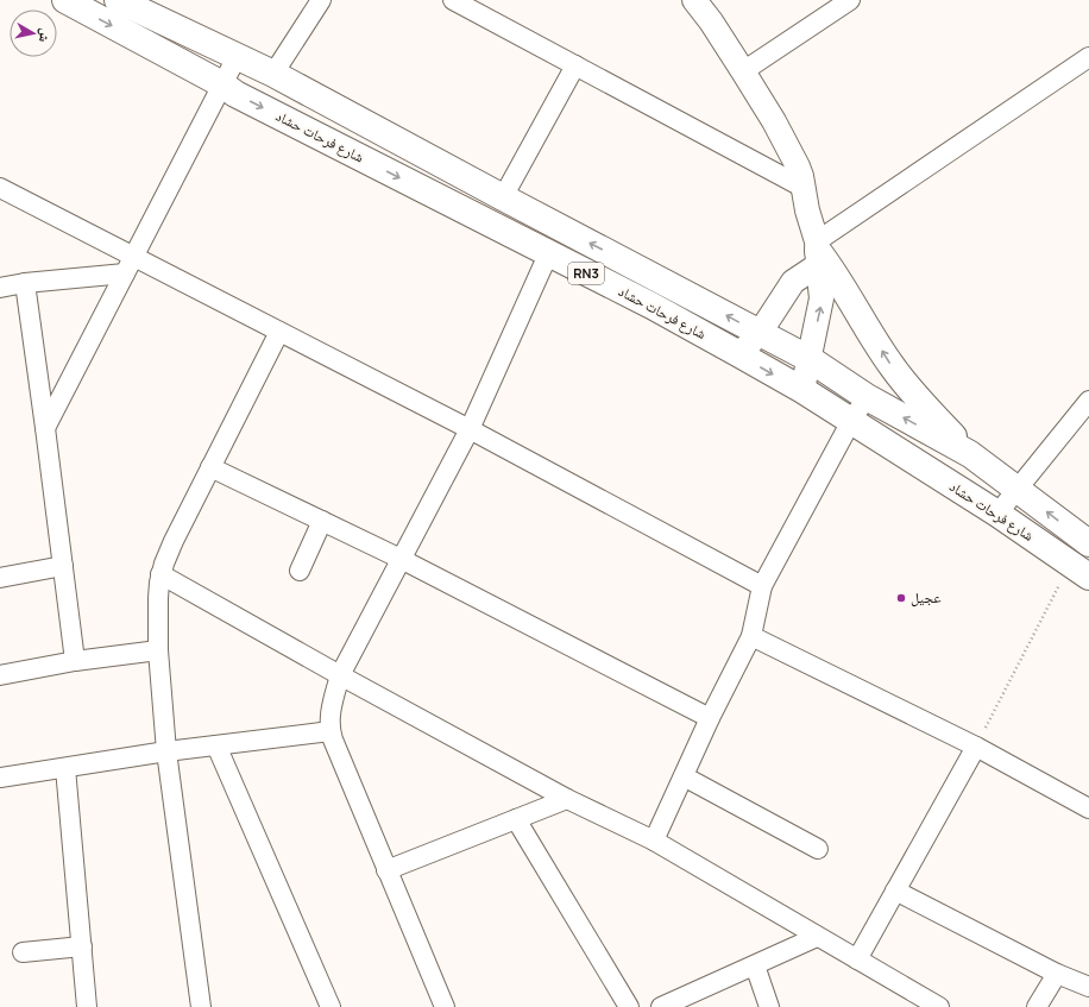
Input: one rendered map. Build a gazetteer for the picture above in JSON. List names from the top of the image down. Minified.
{"streets":{"main road":["شارع فرحات حشاد","RN3"]},"places":["عجيل"],"north":"right"}
